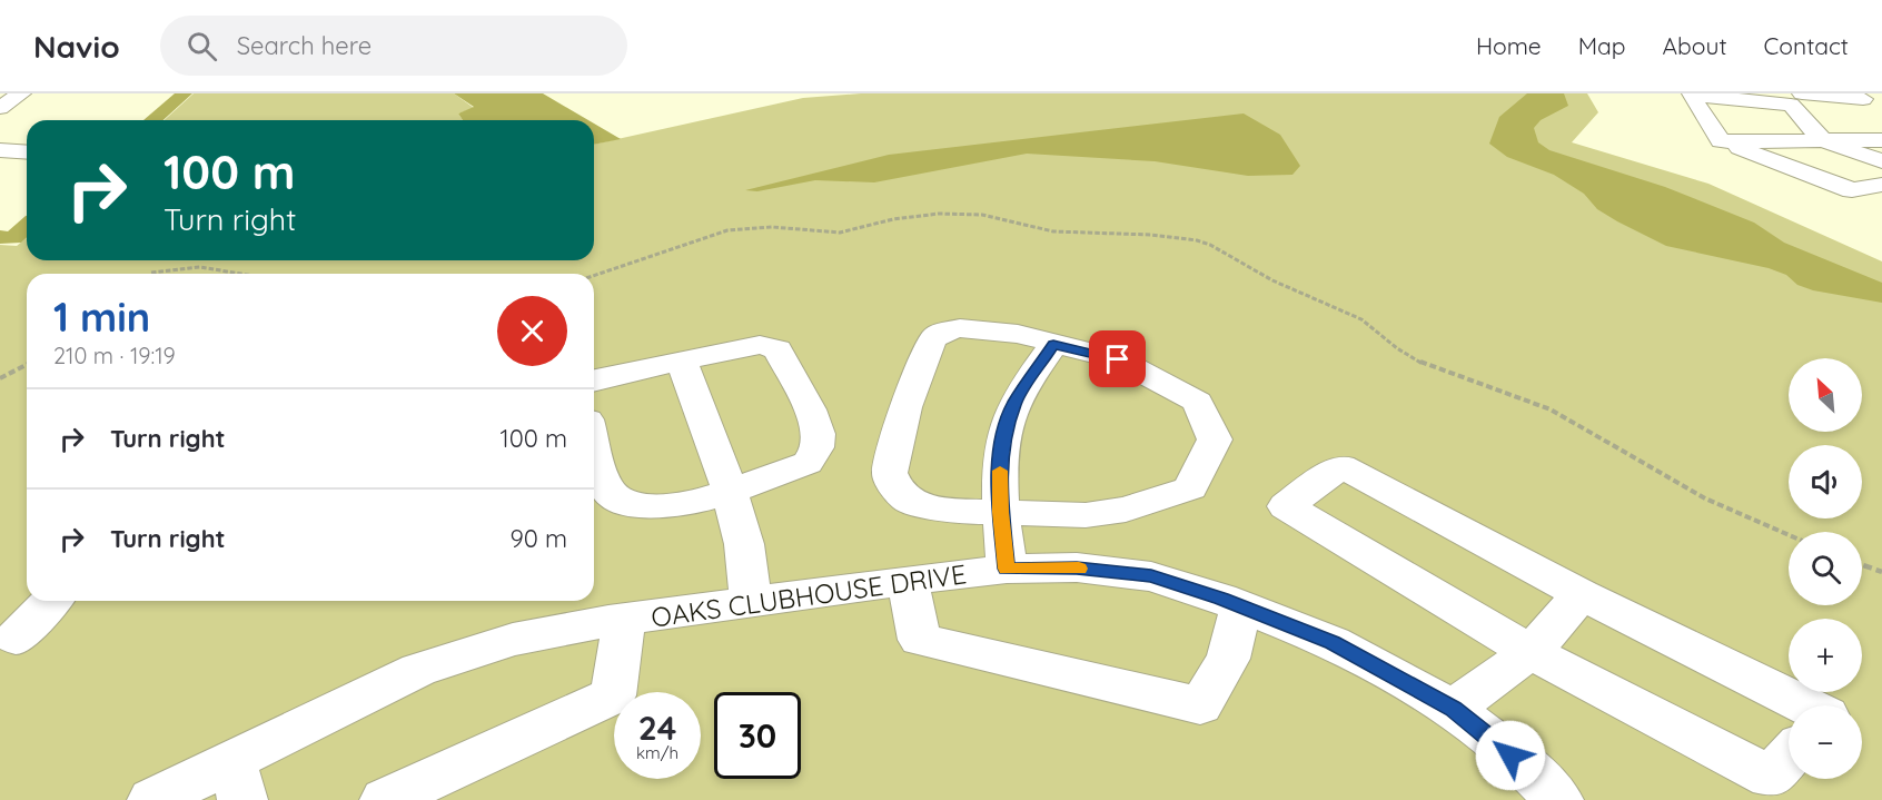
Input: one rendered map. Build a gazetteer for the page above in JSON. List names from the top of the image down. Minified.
{"streets":{"street":["OAKS CLUBHOUSE DRIVE"]},"north":"top left","page":{"header":"Navio","search":"Search here","nav":["Home","Map","About","Contact"],"turn":["100 m","Turn right"],"heading":["1 min","210 m · 19:19"],"map_buttons":["+","−"],"list":[{"name":"Turn right","value":"100 m"},{"name":"Turn right","value":"90 m"}],"speed":"24 km/h","limit":"30"}}
